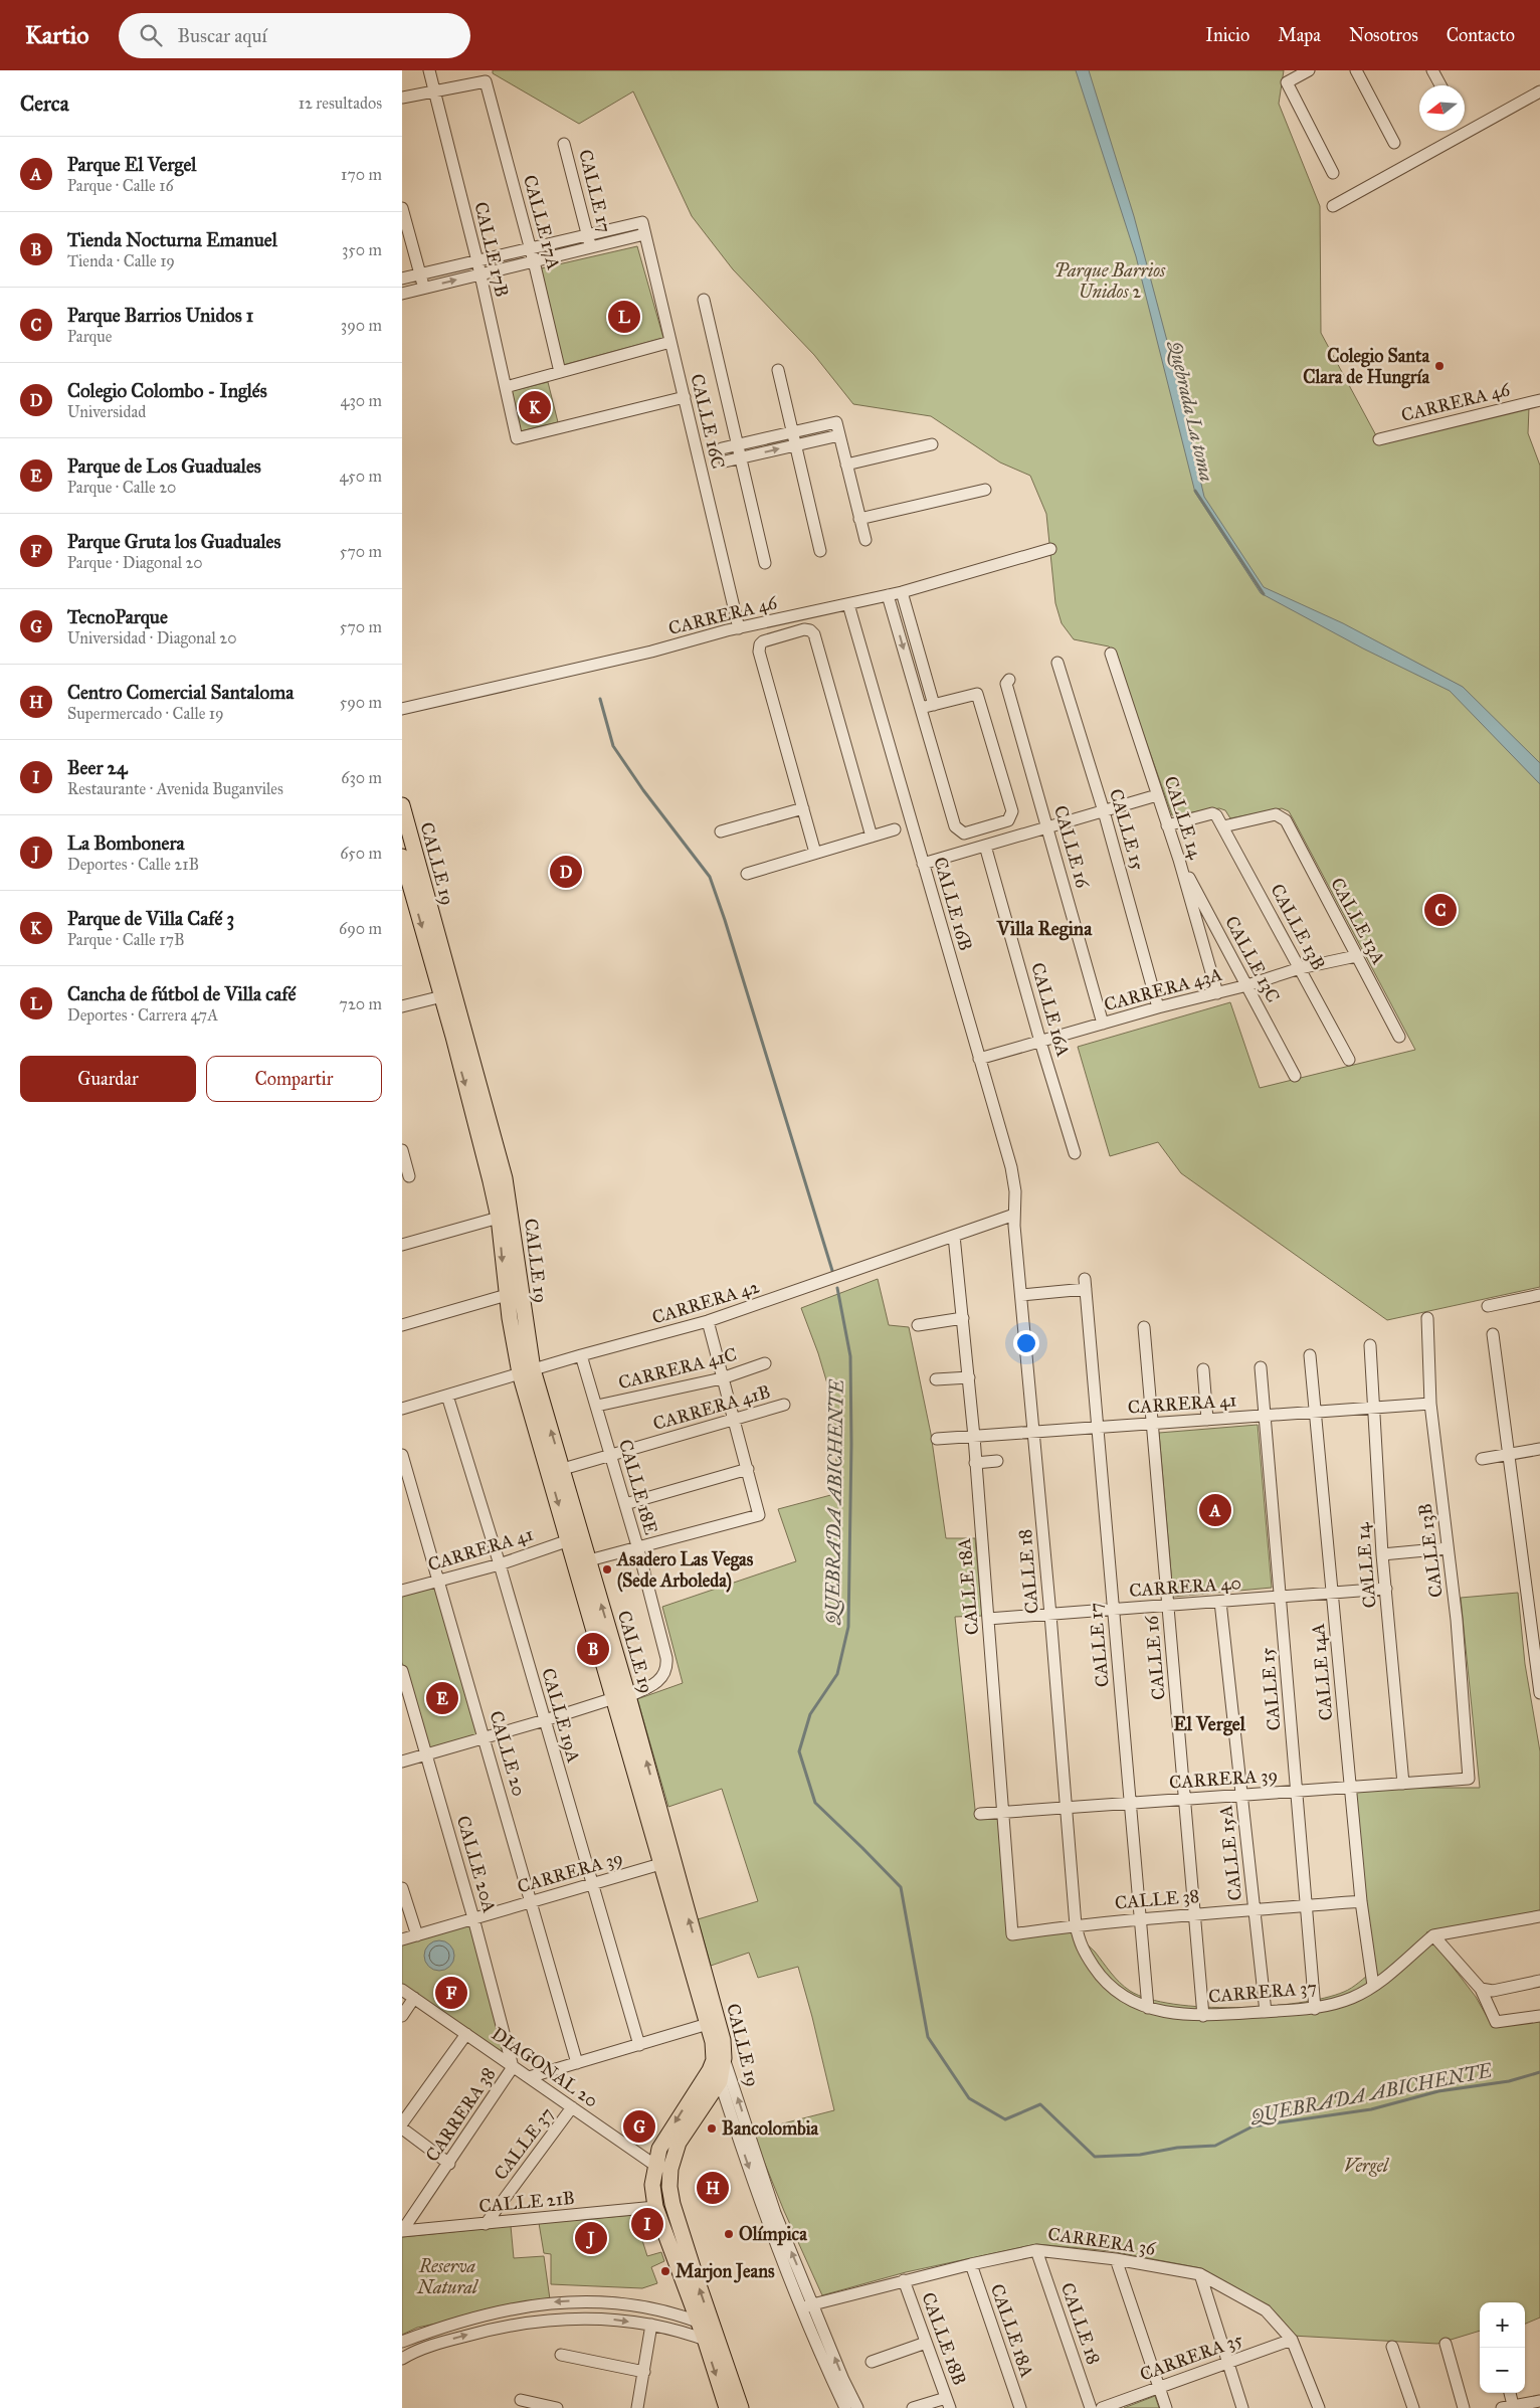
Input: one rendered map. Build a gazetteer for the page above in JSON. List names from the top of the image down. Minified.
{"streets":{"main road":["CALLE 19"],"street":["CALLE 17","CALLE 17A","CALLE 17B","CARRERA 46","CALLE 16C","CALLE 14","CALLE 15","CALLE 16","CALLE 16B","CALLE 13A","CALLE 13B","CALLE 13C","CARRERA 43A","CALLE 16A","CARRERA 42","CARRERA 41C","CARRERA 41","CARRERA 41B","CALLE 18E","CALLE 18","CALLE 18A","CARRERA 40","CALLE 14A","CALLE 19A","CALLE 20","CARRERA 39","CALLE 15A","CALLE 20A","CALLE 38","CARRERA 37","DIAGONAL 20","CARRERA 38","CALLE 37","CALLE 21B","CARRERA 36","CALLE 18B","CARRERA 35"]},"crossings":[["CALLE 17","CALLE 16C"],["CALLE 17","CARRERA 41"],["CALLE 17","CALLE 18"],["CALLE 17","CARRERA 40"],["CALLE 17","CARRERA 39"],["CALLE 17","CALLE 38"],["CALLE 17","CARRERA 37"],["CALLE 17A","CALLE 17B"],["CALLE 17B","CALLE 16C"],["CARRERA 46","CALLE 16C"],["CARRERA 46","CALLE 16B"],["CALLE 14","CALLE 13B"],["CALLE 14","CALLE 13C"],["CALLE 14","CARRERA 43A"],["CALLE 14","CARRERA 41"],["CALLE 14","CARRERA 40"],["CALLE 14","CARRERA 39"],["CALLE 15","CARRERA 43A"],["CALLE 15","CARRERA 41"],["CALLE 15","CARRERA 40"],["CALLE 15","CARRERA 39"],["CALLE 15","CALLE 38"],["CALLE 15","CARRERA 37"],["CALLE 16","CARRERA 43A"],["CALLE 16","CARRERA 41"],["CALLE 16","CARRERA 40"],["CALLE 16","CARRERA 39"],["CALLE 16","CALLE 38"],["CALLE 16","CARRERA 37"],["CALLE 19","CARRERA 42"],["CALLE 19","CARRERA 41"],["CALLE 19","CARRERA 41B"],["CALLE 19","CALLE 18E"],["CALLE 19","CARRERA 39"],["CALLE 19","CARRERA 36"],["CALLE 16B","CARRERA 43A"],["CALLE 16B","CARRERA 42"],["CALLE 16B","CALLE 18"],["CALLE 13A","CALLE 13B"],["CALLE 13A","CARRERA 43A"],["CALLE 13B","CARRERA 43A"],["CALLE 13B","CARRERA 41"],["CALLE 13B","CARRERA 39"],["CALLE 13C","CARRERA 43A"],["CARRERA 43A","CALLE 16A"],["CARRERA 42","CALLE 18E"],["CARRERA 42","CALLE 18"],["CARRERA 42","CALLE 18A"],["CARRERA 42","CALLE 19A"],["CARRERA 41C","CALLE 18E"],["CARRERA 41","CALLE 18"],["CARRERA 41","CALLE 18A"],["CARRERA 41","CALLE 14A"],["CARRERA 41","CALLE 19A"],["CARRERA 41","CALLE 20"],["CARRERA 41B","CALLE 18E"],["CALLE 18","CARRERA 40"],["CALLE 18","CARRERA 39"],["CALLE 18","CALLE 38"],["CALLE 18","CARRERA 37"],["CALLE 18","CARRERA 36"],["CALLE 18A","CARRERA 40"],["CALLE 18A","CARRERA 39"],["CALLE 18A","CALLE 38"],["CALLE 18A","CARRERA 36"],["CARRERA 40","CALLE 14A"],["CARRERA 40","CALLE 15A"],["CALLE 14A","CARRERA 39"],["CALLE 14A","CALLE 38"],["CALLE 14A","CARRERA 37"],["CALLE 19A","CARRERA 39"],["CALLE 20","CARRERA 39"],["CARRERA 39","CALLE 15A"],["CARRERA 39","CALLE 20A"],["CALLE 15A","CALLE 38"],["CALLE 15A","CARRERA 37"],["CALLE 20A","DIAGONAL 20"],["CALLE 20A","CARRERA 38"],["CALLE 38","CARRERA 37"],["DIAGONAL 20","CARRERA 38"],["DIAGONAL 20","CALLE 37"],["CARRERA 38","CALLE 21B"],["CALLE 37","CALLE 21B"],["CARRERA 36","CALLE 18B"],["CARRERA 36","CARRERA 35"]],"districts":["Villa Regina","El Vergel"],"water":["Quebrada La toma","QUEBRADA ABICHENTE"],"parks":["Parque Barrios Unidos 2","Vergel","Reserva Natural"],"places":["Colegio Santa Clara de Hungría","Asadero Las Vegas (Sede Arboleda)","Bancolombia","Olímpica","Marjon Jeans"],"north":"left","page":{"header":"Kartio","search":"Buscar aquí","nav":["Inicio","Mapa","Nosotros","Contacto"],"heading":["Cerca","12 resultados"],"list":[{"mark":"A","name":"Parque El Vergel","note":"Parque · Calle 16","value":"170 m"},{"mark":"B","name":"Tienda Nocturna Emanuel","note":"Tienda · Calle 19","value":"350 m"},{"mark":"C","name":"Parque Barrios Unidos 1","note":"Parque","value":"390 m"},{"mark":"D","name":"Colegio Colombo - Inglés","note":"Universidad","value":"430 m"},{"mark":"E","name":"Parque de Los Guaduales","note":"Parque · Calle 20","value":"450 m"},{"mark":"F","name":"Parque Gruta los Guaduales","note":"Parque · Diagonal 20","value":"570 m"},{"mark":"G","name":"TecnoParque","note":"Universidad · Diagonal 20","value":"570 m"},{"mark":"H","name":"Centro Comercial Santaloma","note":"Supermercado · Calle 19","value":"590 m"},{"mark":"I","name":"Beer 24","note":"Restaurante · Avenida Buganviles","value":"630 m"},{"mark":"J","name":"La Bombonera","note":"Deportes · Calle 21B","value":"650 m"},{"mark":"K","name":"Parque de Villa Café 3","note":"Parque · Calle 17B","value":"690 m"},{"mark":"L","name":"Cancha de fútbol de Villa café","note":"Deportes · Carrera 47A","value":"720 m"}],"pins":["L","K","D","C","A","B","E","F","G","H","I","J"],"buttons":["Guardar","Compartir"],"map_buttons":["+","−"]}}
